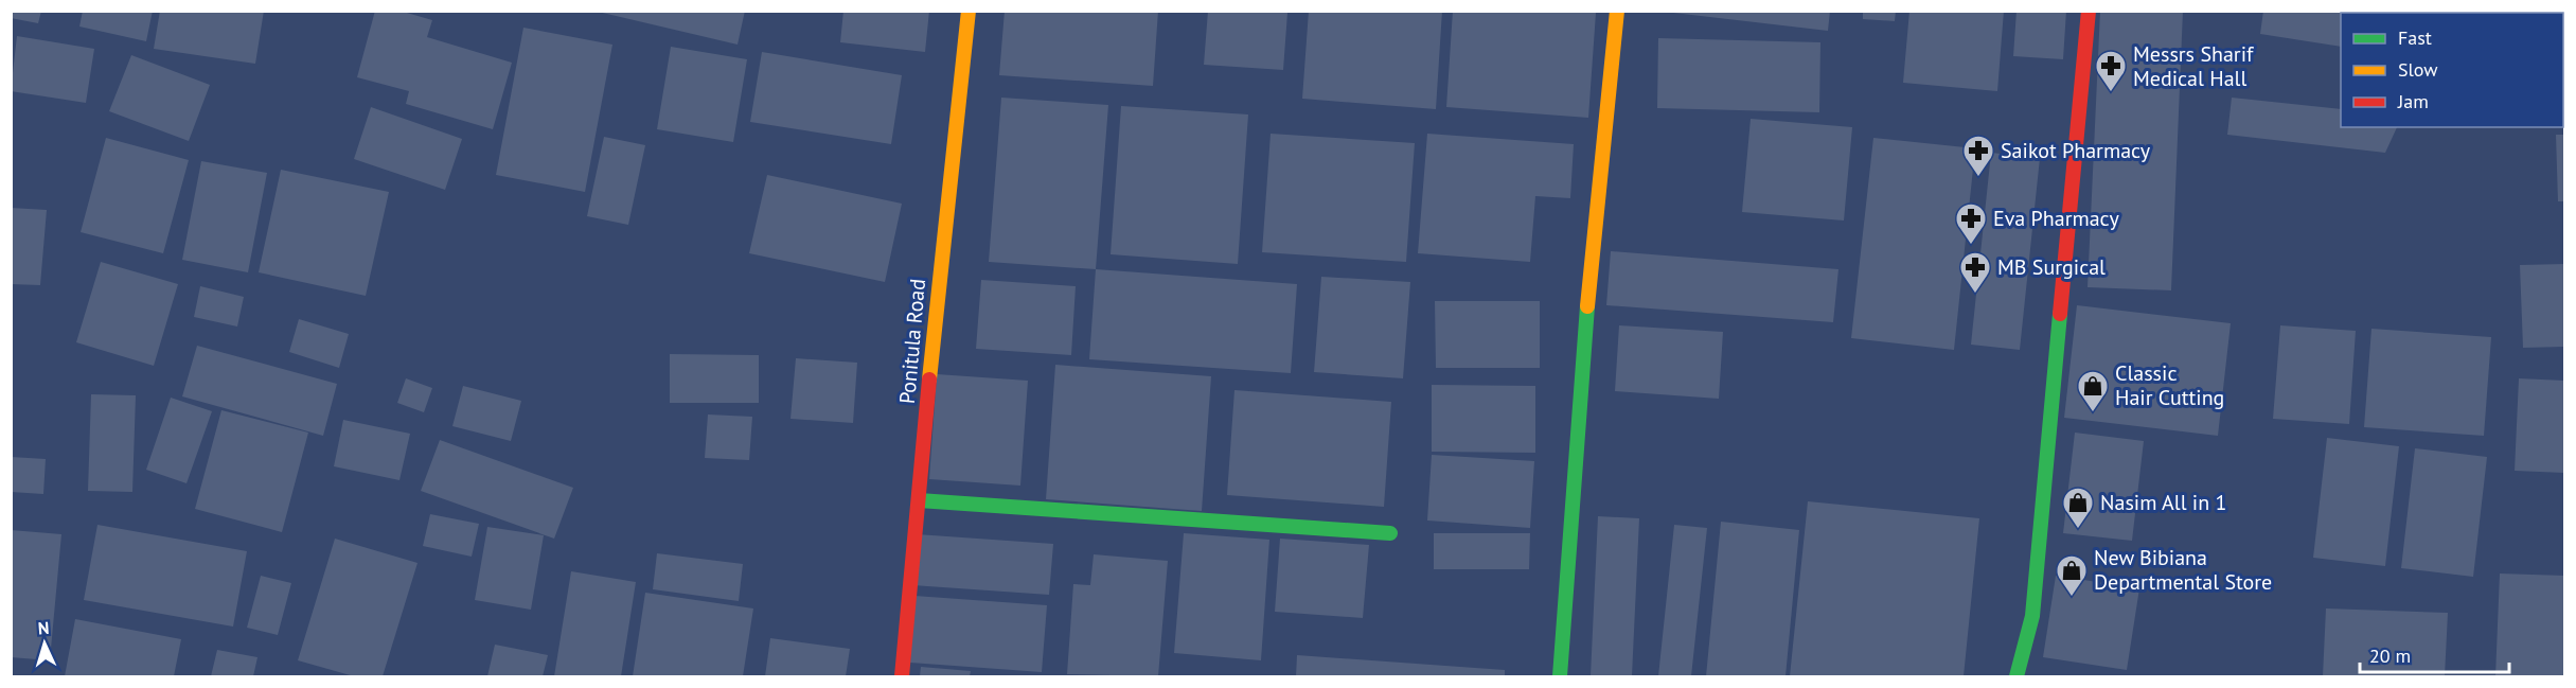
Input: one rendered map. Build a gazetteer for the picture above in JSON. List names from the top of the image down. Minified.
{"streets":{"street":["Ponitula Road"]},"places":{"pharmacy":["Messrs Sharif Medical Hall","Saikot Pharmacy","Eva Pharmacy","MB Surgical"],"shop":["Classic Hair Cutting","Nasim All in 1","New Bibiana Departmental Store"]},"legend":["Fast","Slow","Jam"],"scale_bar":"20 m","north":"top"}
